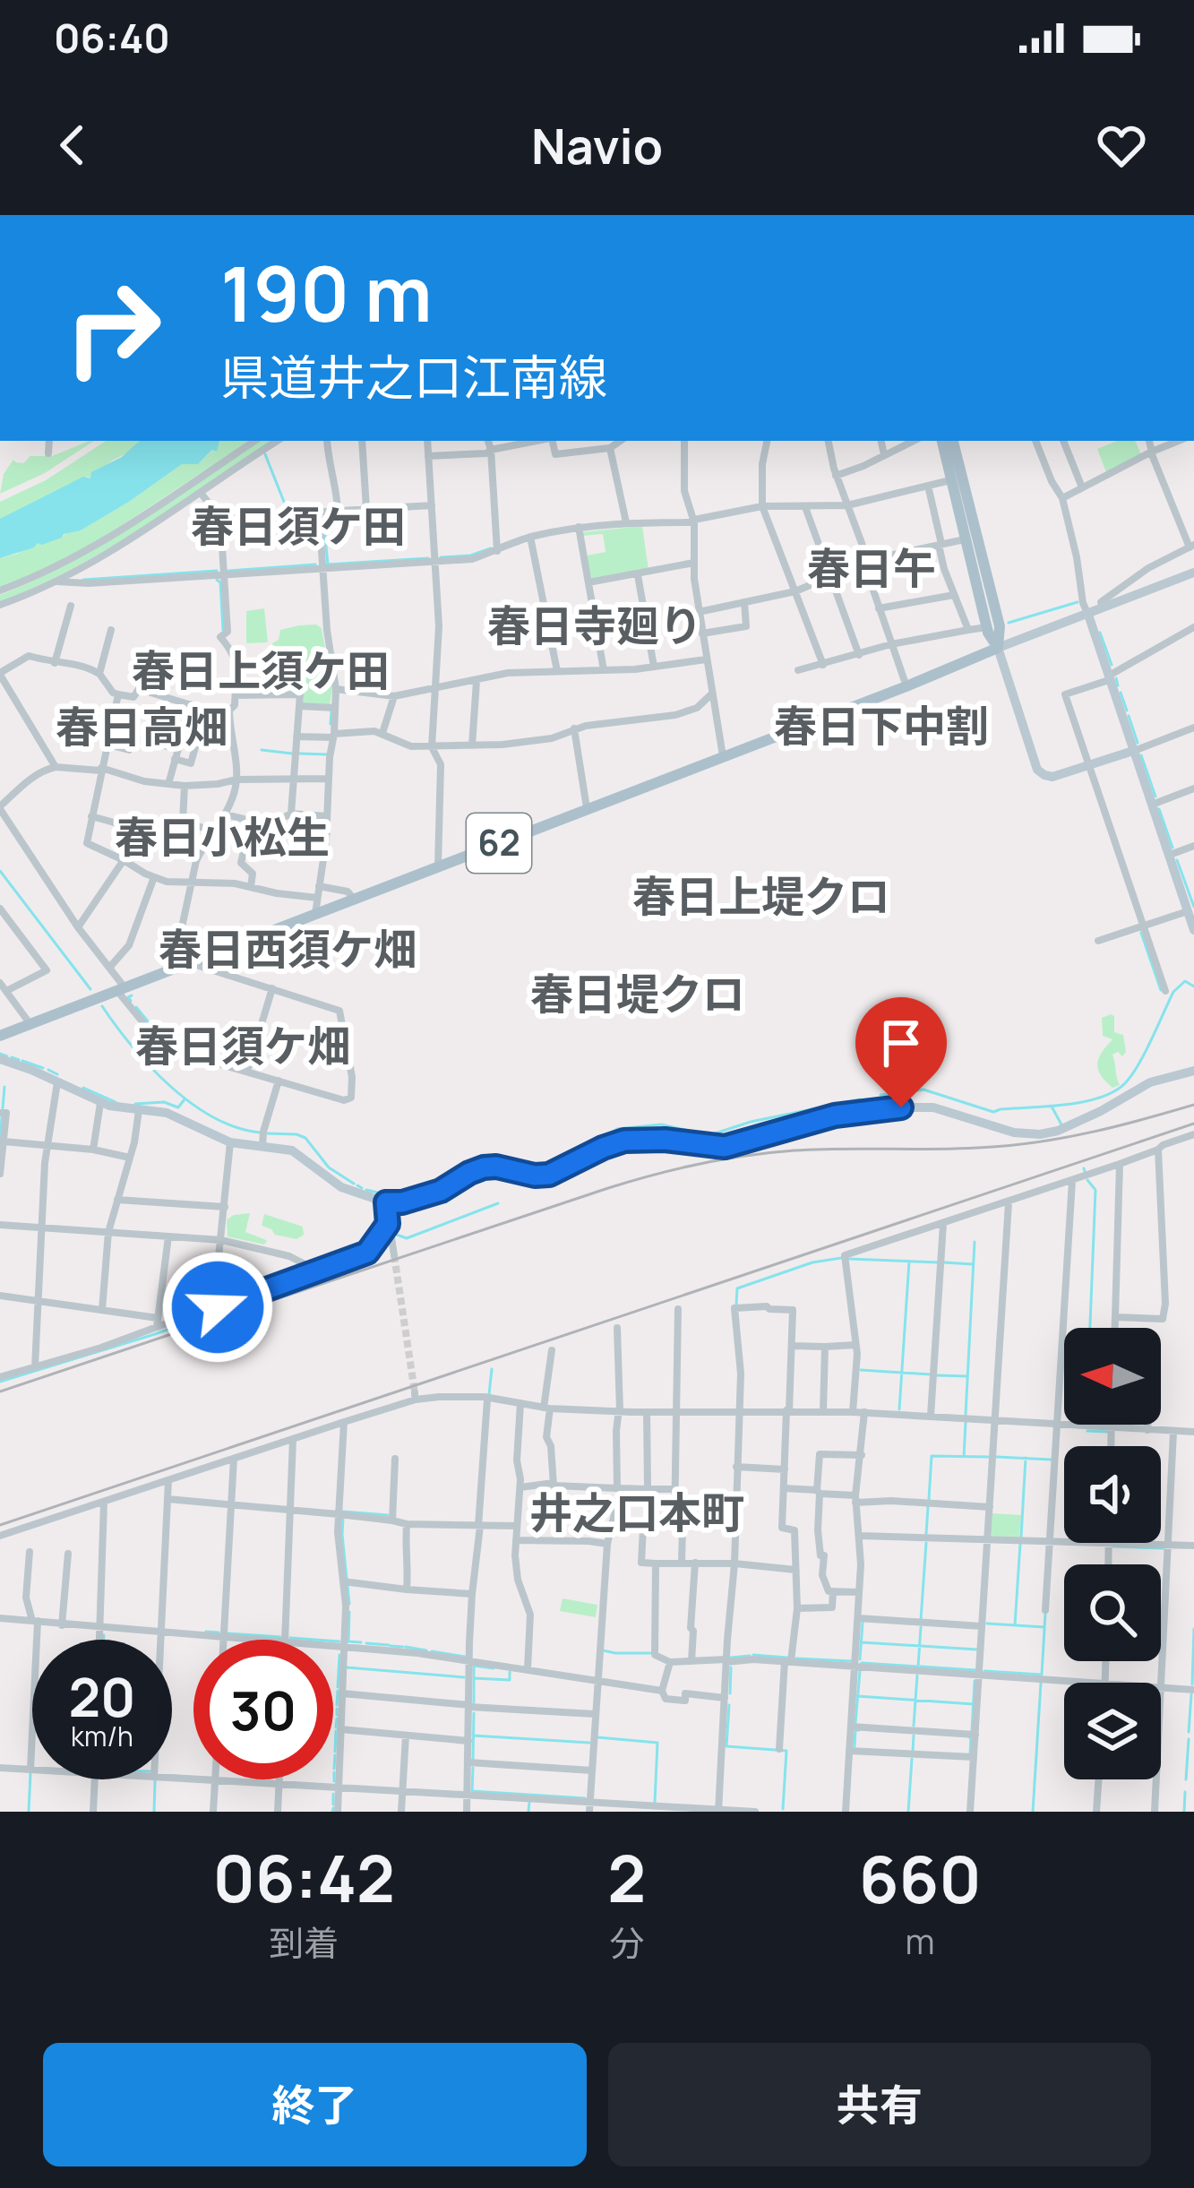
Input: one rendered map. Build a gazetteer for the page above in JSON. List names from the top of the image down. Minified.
{"streets":{"main road":["62"]},"districts":["春日須ケ田","春日午","春日寺廻り","春日上須ケ田","春日下中割","春日高畑","春日小松生","春日上堤クロ","春日西須ケ畑","春日堤クロ","春日須ケ畑","井之口本町"],"north":"left","page":{"status":"06:40","header":"Navio","turn":["190 m","県道井之口江南線"],"speed":"20 km/h","limit":"30","eta":["06:42","到着","2","分","660","m"],"buttons":["終了","共有"]}}
